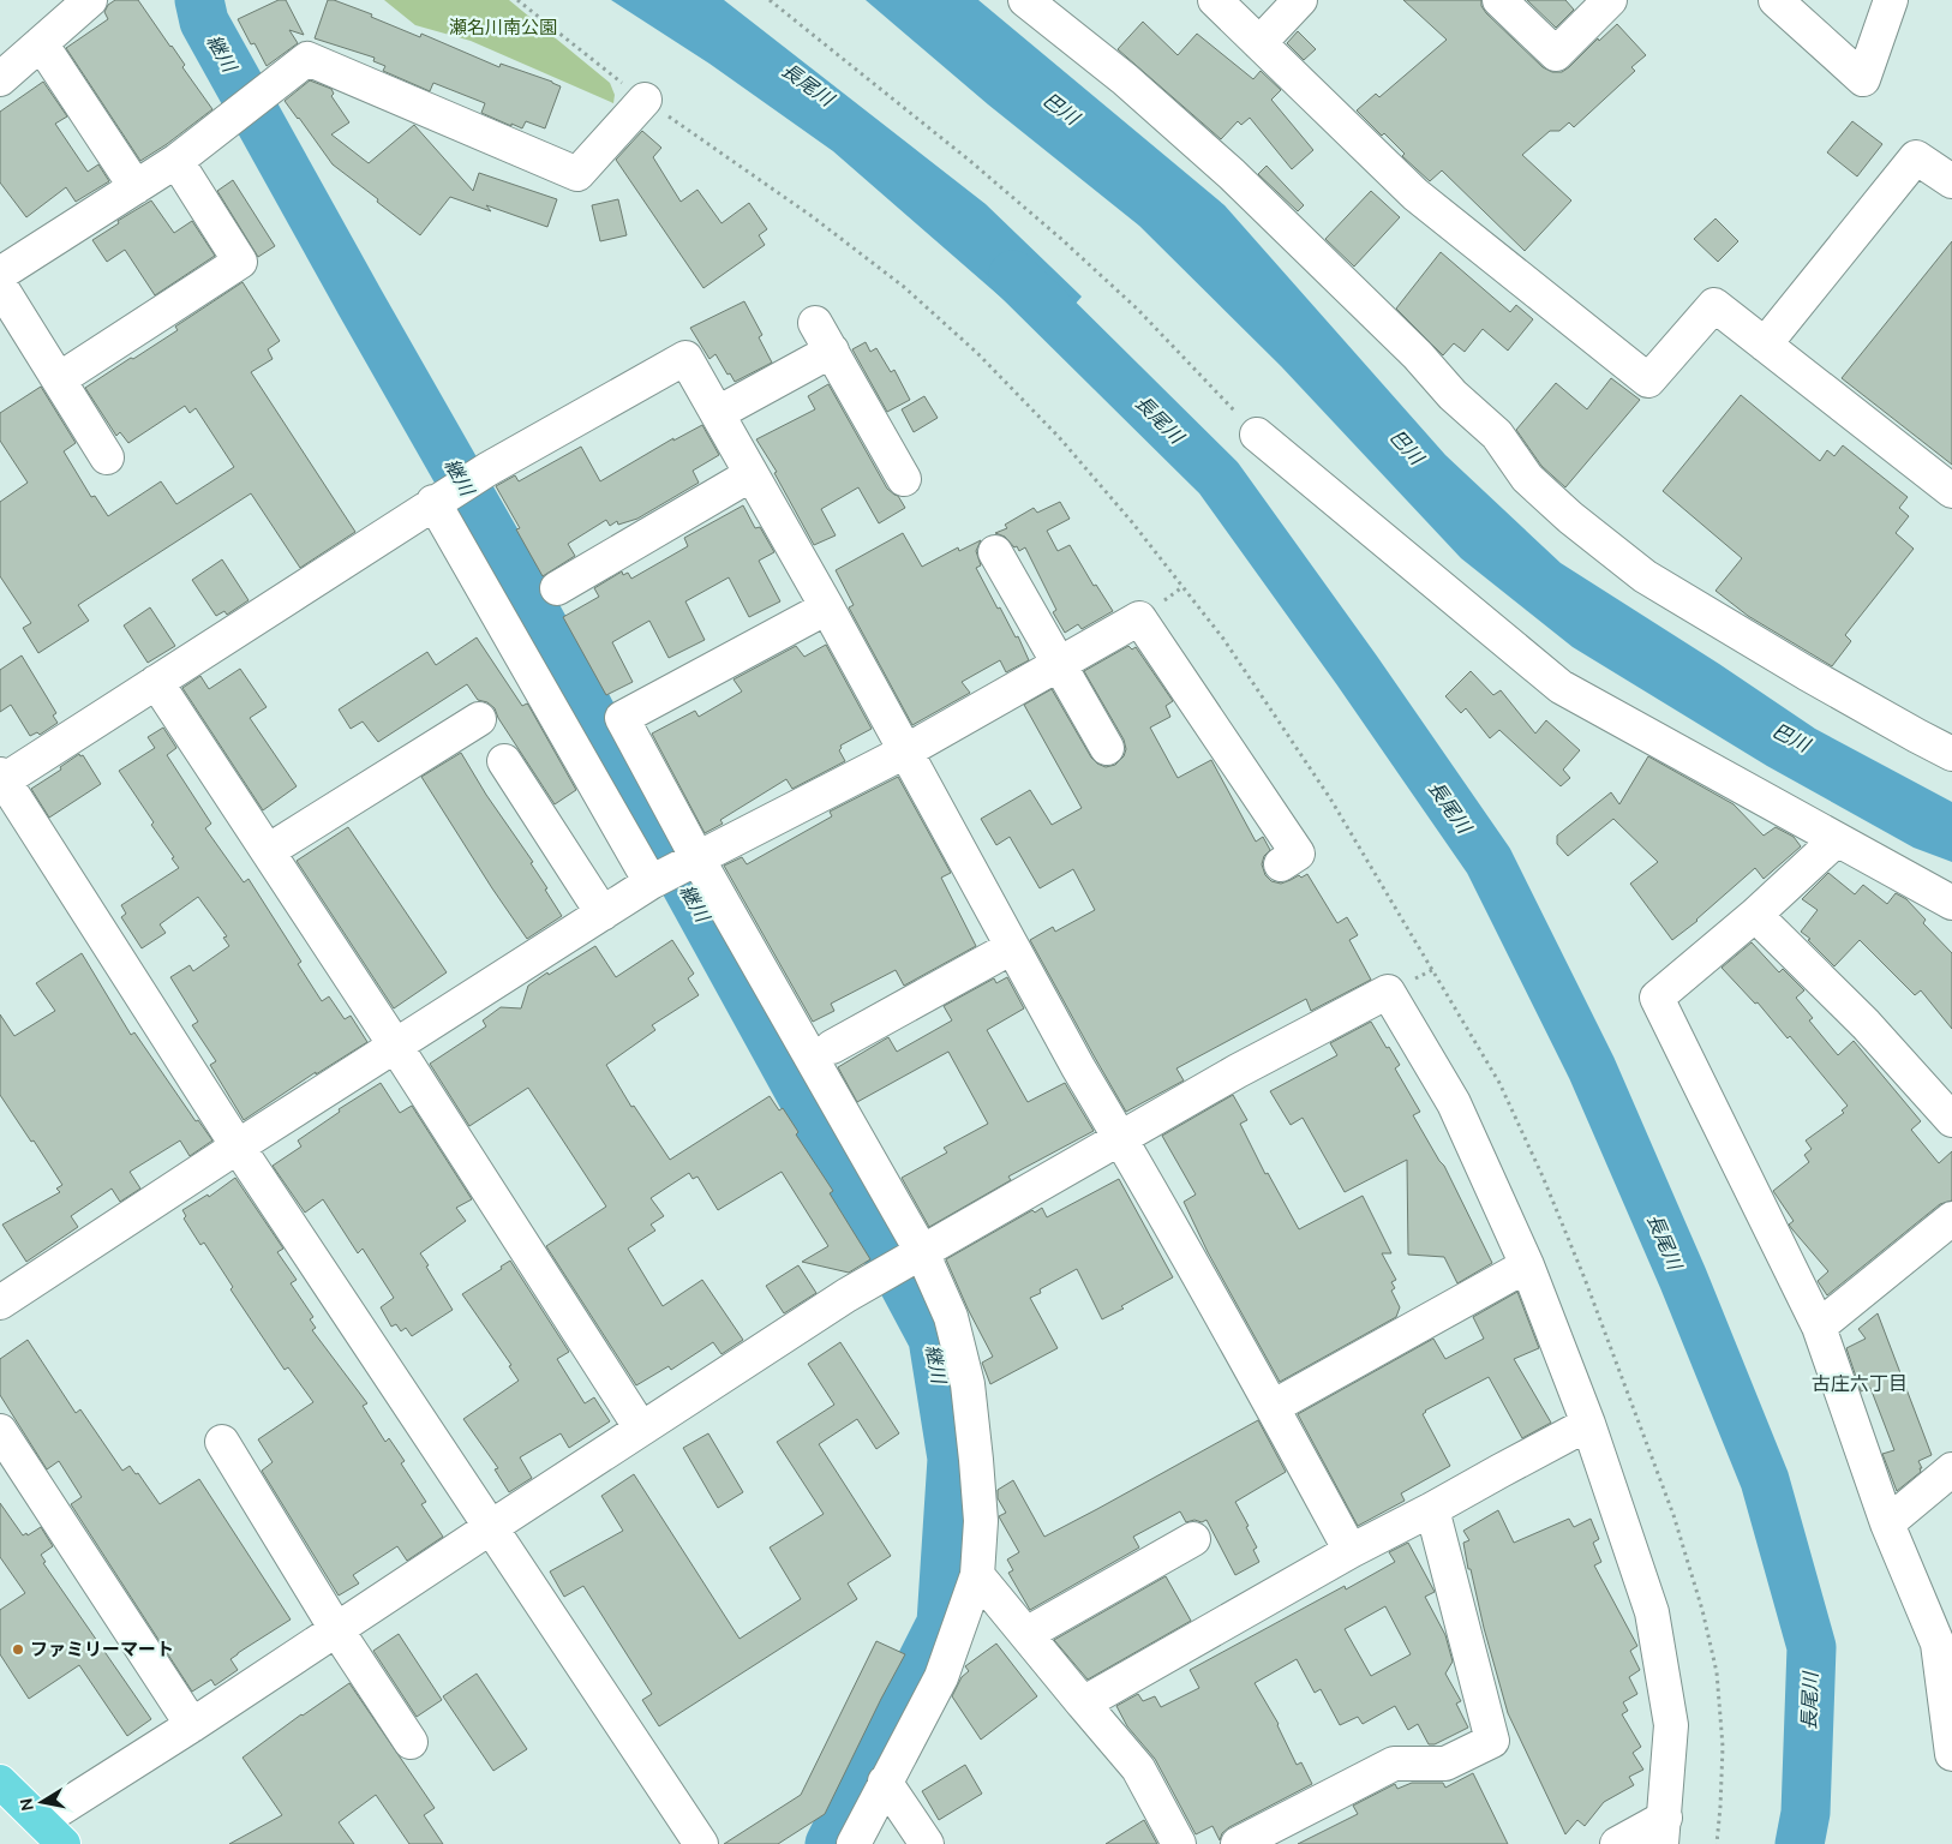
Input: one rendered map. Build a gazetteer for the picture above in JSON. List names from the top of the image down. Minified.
{"districts":["古庄六丁目"],"water":["継川","長尾川","巴川"],"parks":["瀬名川南公園"],"places":["ファミリーマート"],"north":"left"}
